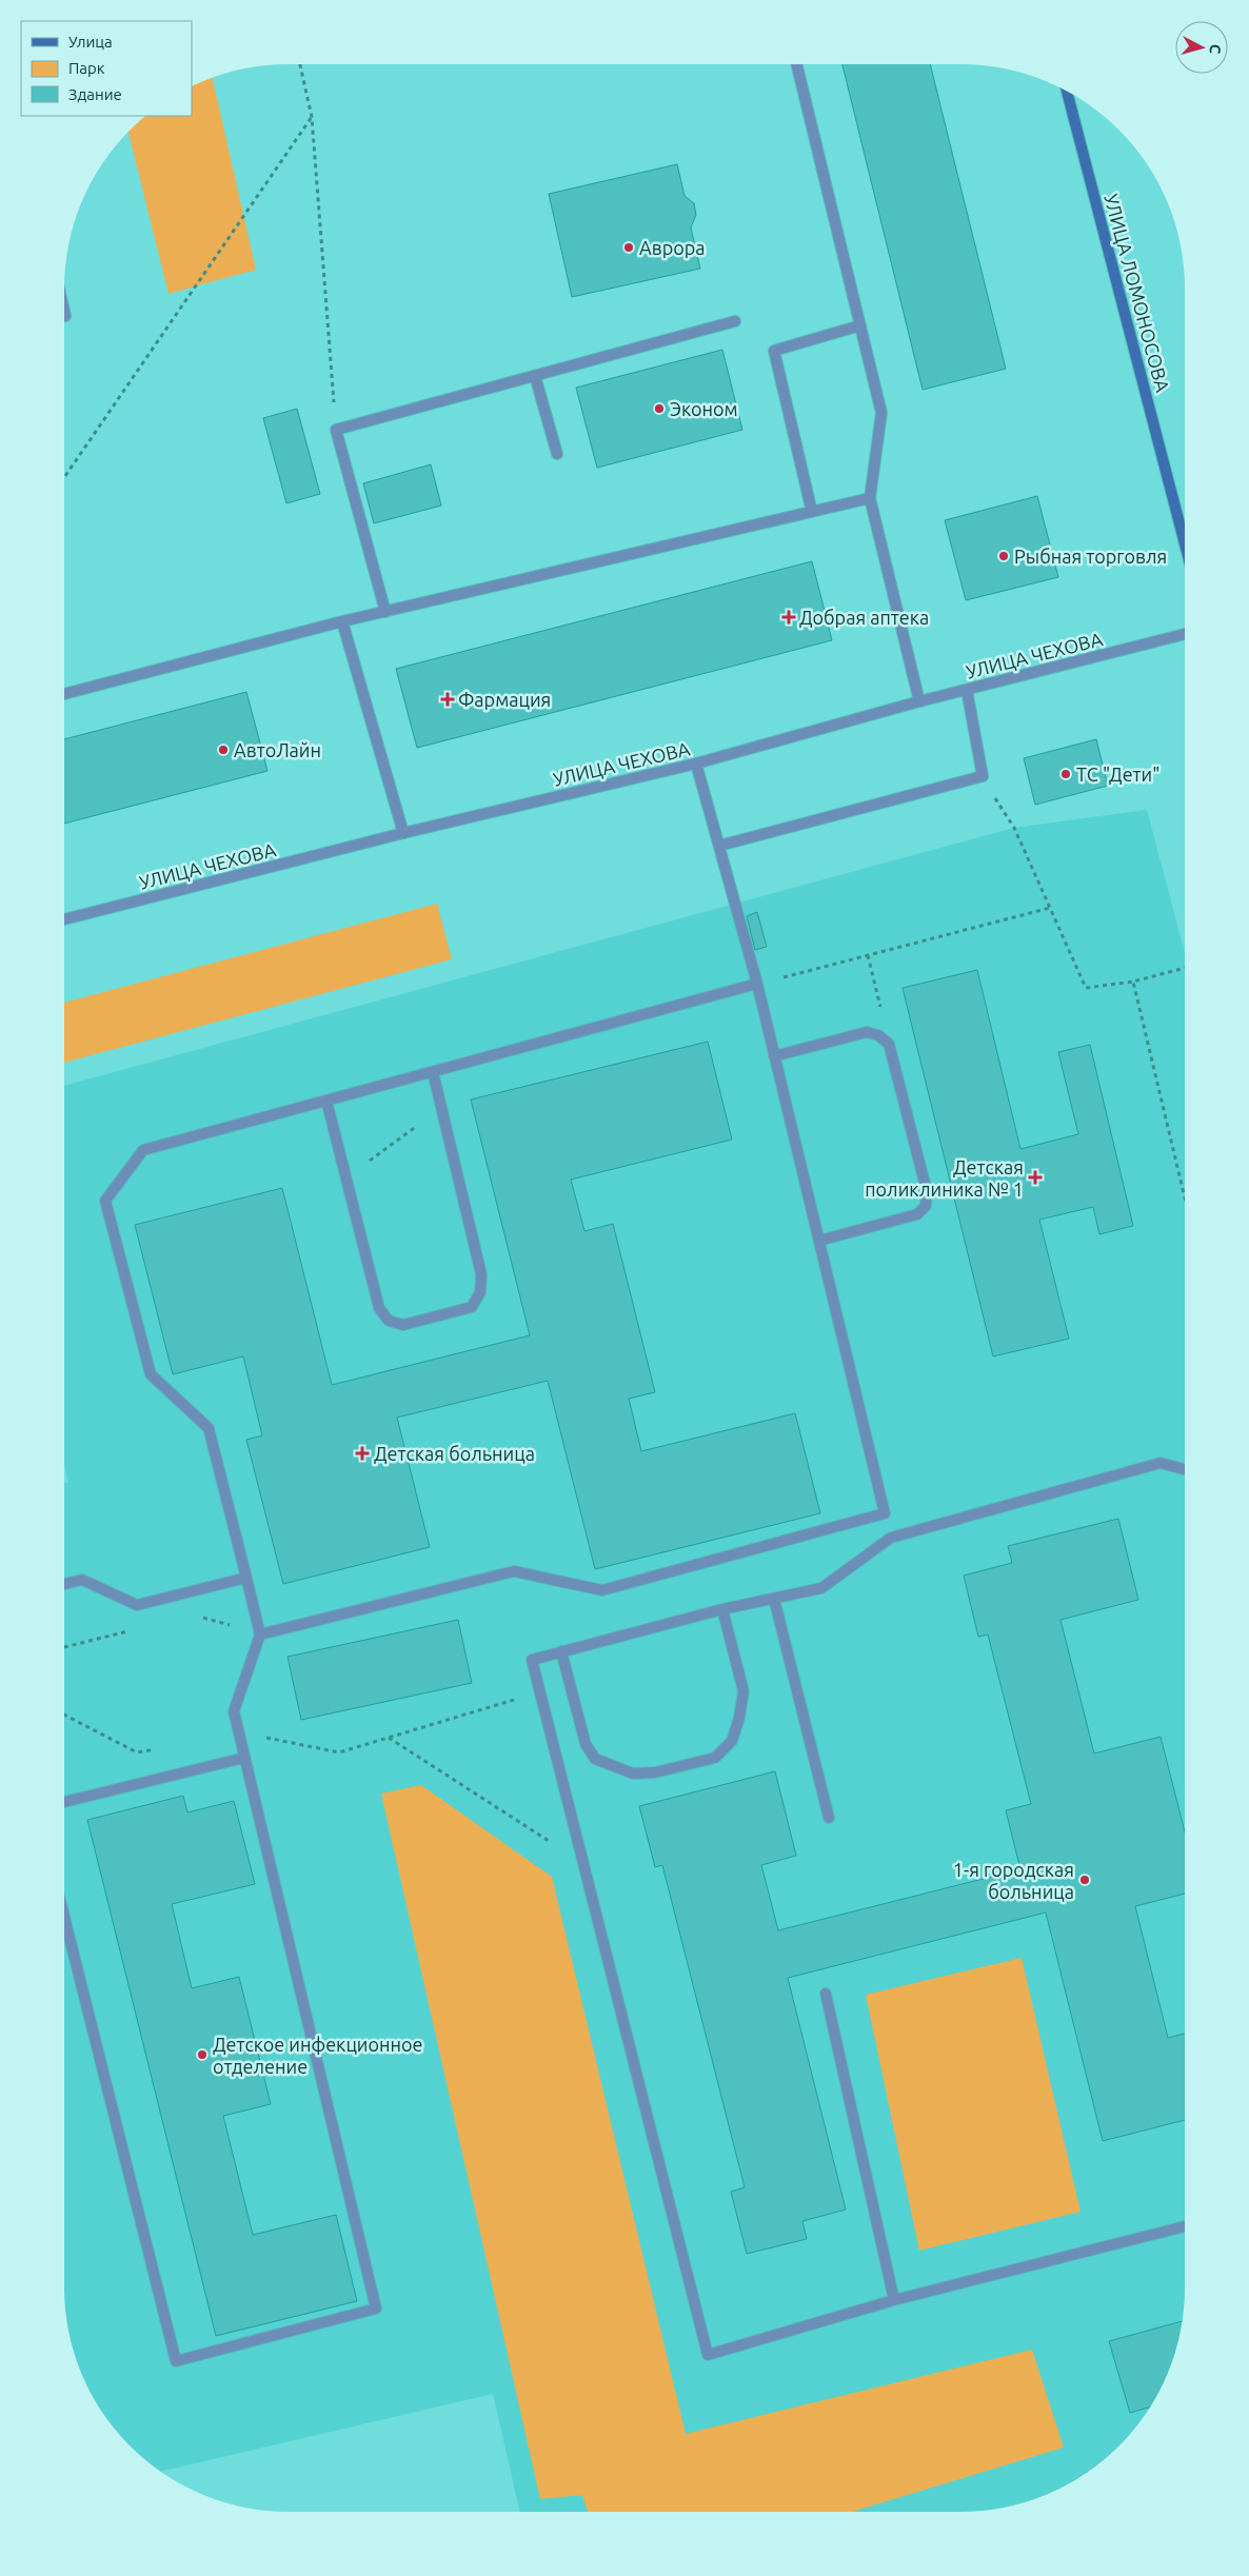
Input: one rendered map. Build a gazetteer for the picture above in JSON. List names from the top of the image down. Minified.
{"streets":{"main road":["УЛИЦА ЛОМОНОСОВА"],"street":["УЛИЦА ЧЕХОВА"]},"places":{"other":["Аврора","Эконом","Рыбная торговля","АвтоЛайн","ТС \"Дети\"","1-я городская больница","Детское инфекционное отделение"],"health":["Добрая аптека","Фармация","Детская поликлиника № 1","Детская больница"]},"legend":["Улица","Парк","Здание"],"north":"right"}
